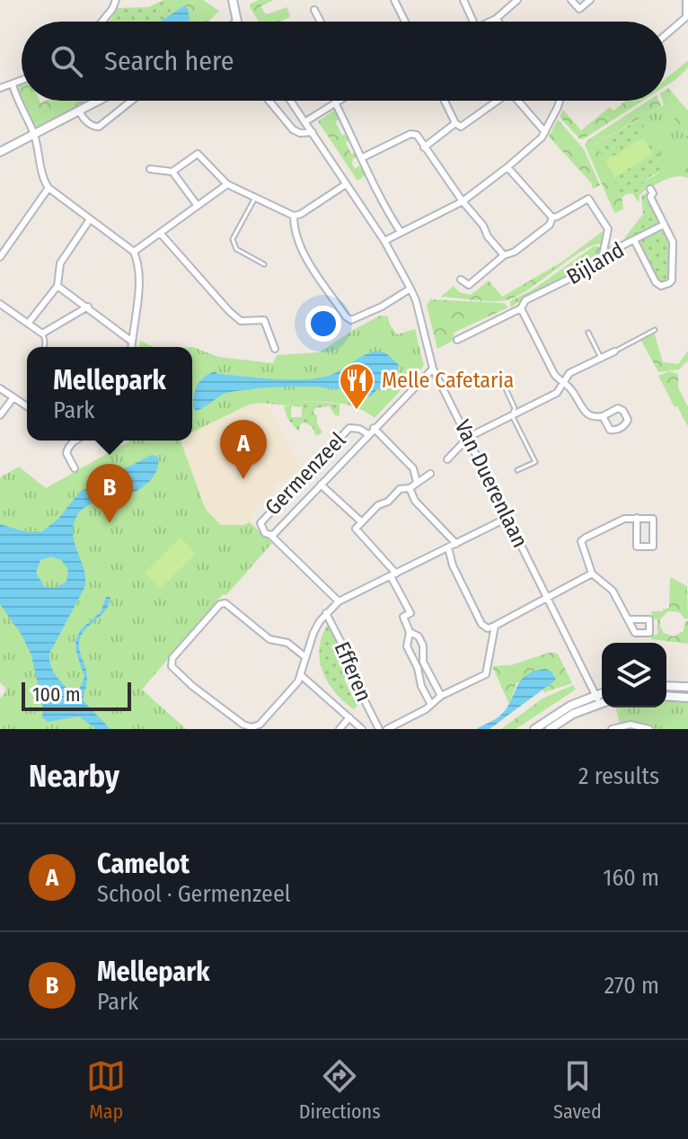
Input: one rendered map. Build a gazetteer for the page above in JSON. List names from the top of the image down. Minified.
{"streets":{"street":["Bijland","Germenzeel","Van Duerenlaan","Efferen"]},"crossings":[["Germenzeel","Van Duerenlaan"]],"places":{"restaurant":["Melle Cafetaria"]},"scale_bar":"100 m","page":{"search":"Search here","popup":["Mellepark","Park"],"pins":["A","B"],"scale":"100 m","heading":["Nearby","2 results"],"list":[{"mark":"A","name":"Camelot","note":"School · Germenzeel","value":"160 m"},{"mark":"B","name":"Mellepark","note":"Park","value":"270 m"}],"nav":["Map","Directions","Saved"]}}
